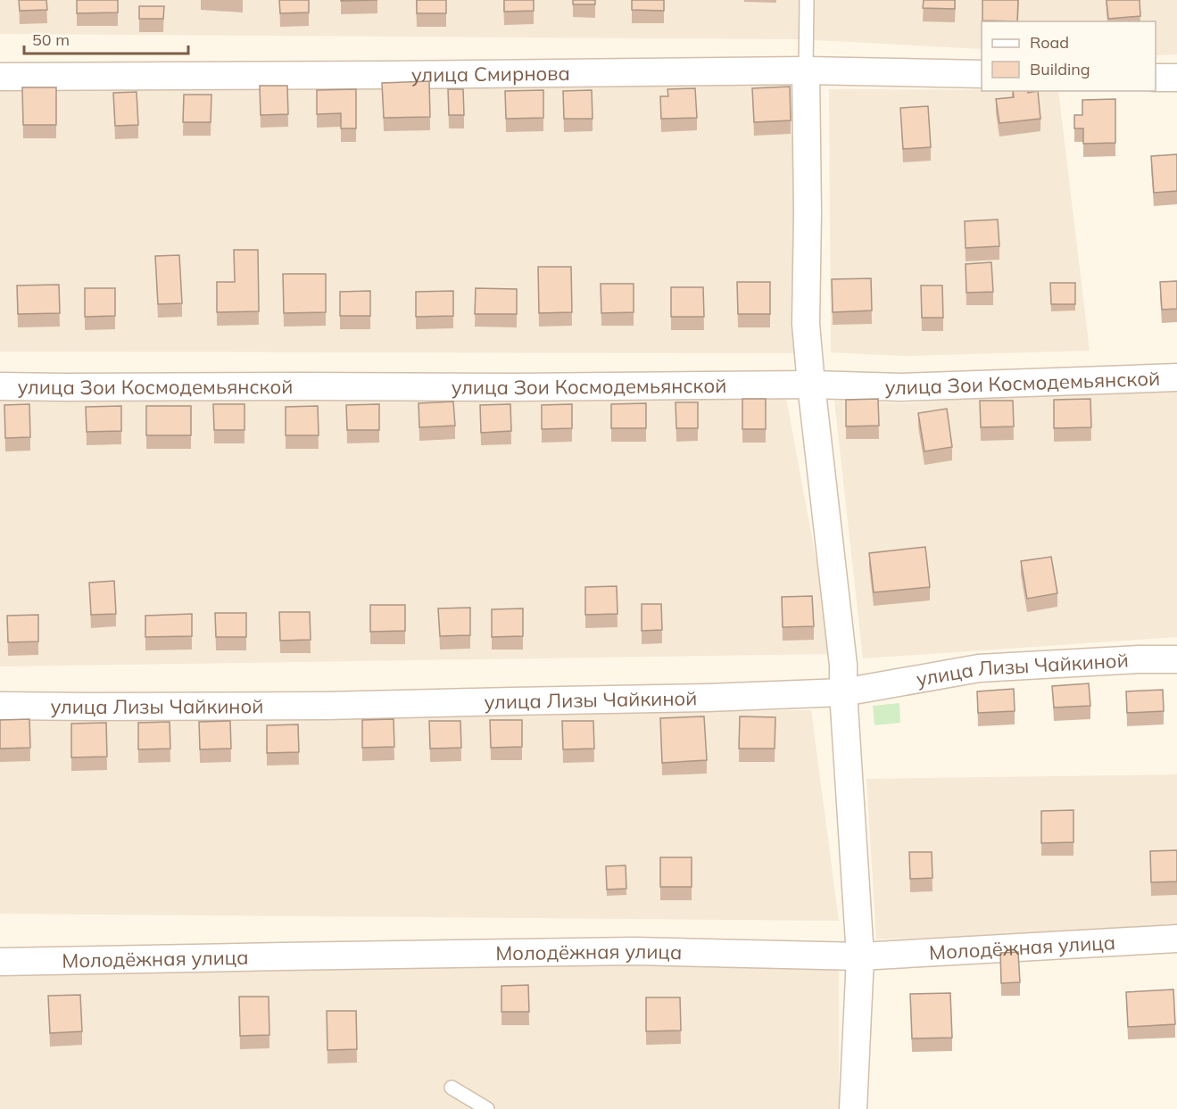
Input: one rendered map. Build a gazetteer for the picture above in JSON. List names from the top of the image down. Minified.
{"streets":{"street":["улица Смирнова","улица Зои Космодемьянской","улица Лизы Чайкиной","Молодёжная улица"]},"legend":["Road","Building"],"scale_bar":"50 m"}
